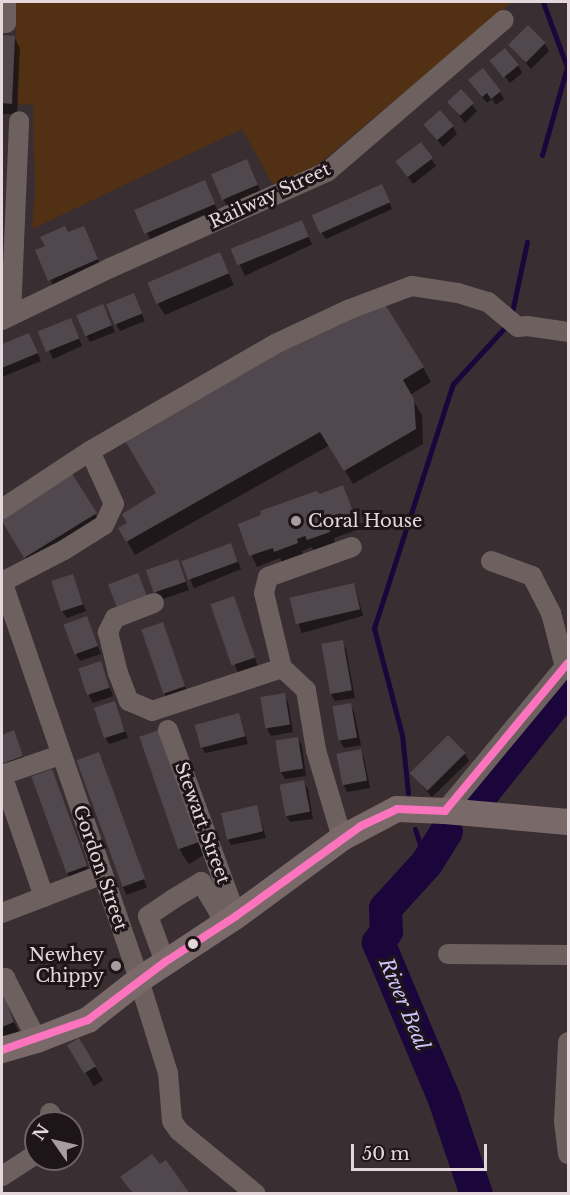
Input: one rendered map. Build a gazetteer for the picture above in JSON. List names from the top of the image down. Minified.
{"streets":{"street":["Railway Street","Stewart Street","Gordon Street"]},"water":["River Beal"],"places":["Coral House","Newhey Chippy"],"scale_bar":"50 m","north":"top left"}
